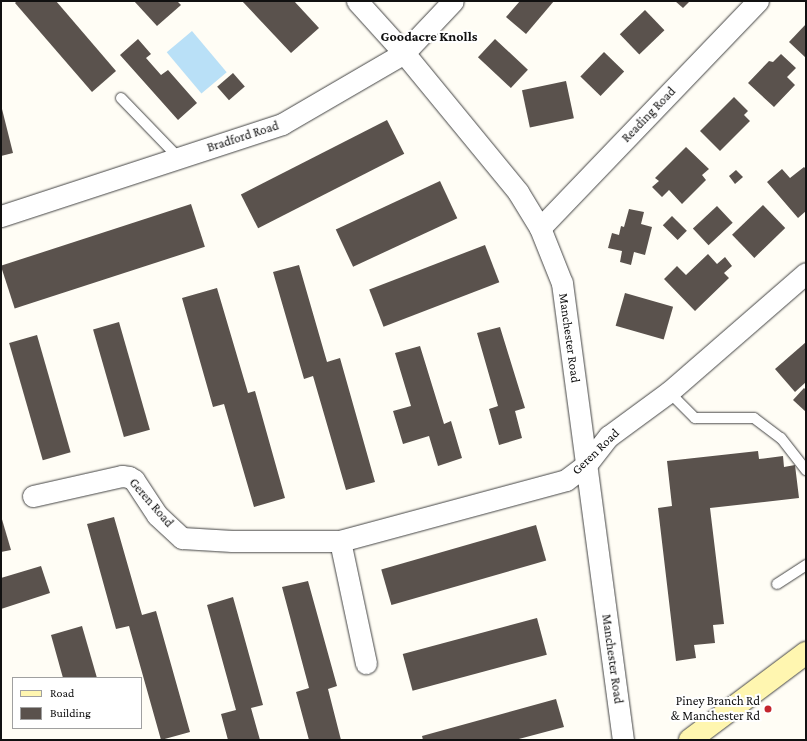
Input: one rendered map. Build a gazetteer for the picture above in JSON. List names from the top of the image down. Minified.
{"streets":{"street":["Reading Road","Bradford Road","Manchester Road","Geren Road"]},"crossings":[["Reading Road","Manchester Road"],["Bradford Road","Manchester Road"],["Manchester Road","Geren Road"]],"districts":["Goodacre Knolls"],"places":["Piney Branch Rd & Manchester Rd"],"legend":["Road","Building"]}
